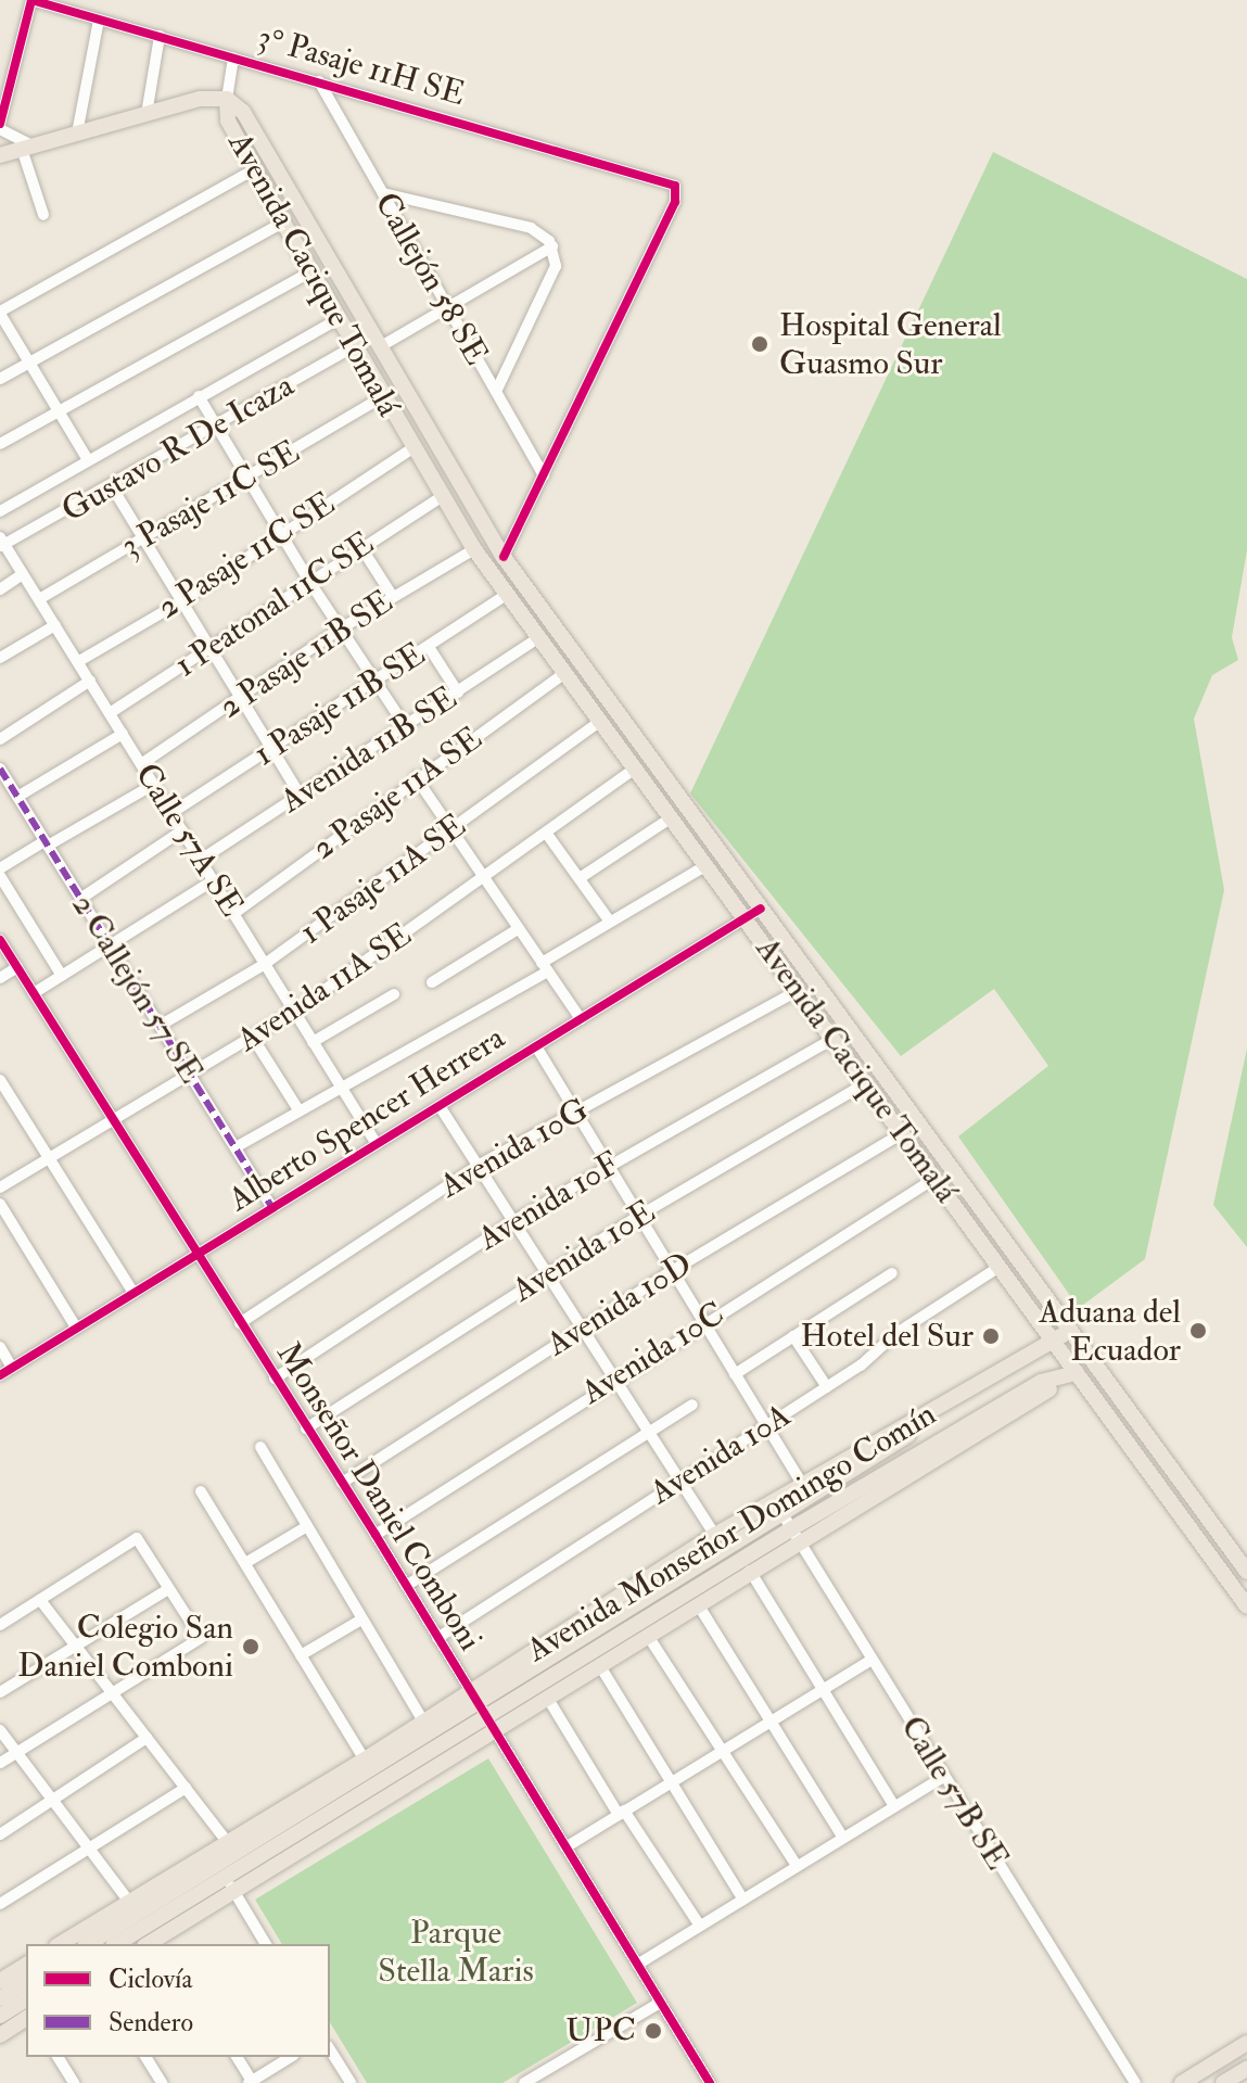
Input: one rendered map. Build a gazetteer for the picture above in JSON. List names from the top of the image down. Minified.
{"streets":{"main road":["Avenida Cacique Tomalá","Avenida Monseñor Domingo Comín"],"street":["3° Pasaje 11H SE","Callejón 58 SE","Gustavo R De Icaza","3 Pasaje 11C SE","2 Pasaje 11C SE","1 Peatonal 11C SE","2 Pasaje 11B SE","1 Pasaje 11B SE","Avenida 11B SE","2 Pasaje 11A SE","Calle 57A SE","1 Pasaje 11A SE","Avenida 11A SE","2 Callejón 57 SE","Alberto Spencer Herrera","Avenida 10G","Avenida 10F","Avenida 10E","Avenida 10D","Avenida 10C","Avenida 10A","Monseñor Daniel Comboni","Calle 57B SE"]},"crossings":[["3° Pasaje 11H SE","Callejón 58 SE"],["Avenida Cacique Tomalá","Gustavo R De Icaza"],["Avenida Cacique Tomalá","3 Pasaje 11C SE"],["Avenida Cacique Tomalá","2 Pasaje 11C SE"],["Avenida Cacique Tomalá","1 Peatonal 11C SE"],["Avenida Cacique Tomalá","2 Pasaje 11B SE"],["Avenida Cacique Tomalá","1 Pasaje 11B SE"],["Avenida Cacique Tomalá","Avenida 11B SE"],["Avenida Cacique Tomalá","2 Pasaje 11A SE"],["Avenida Cacique Tomalá","1 Pasaje 11A SE"],["Avenida Cacique Tomalá","Avenida 11A SE"],["Avenida Cacique Tomalá","Alberto Spencer Herrera"],["Avenida Cacique Tomalá","Avenida 10G"],["Avenida Cacique Tomalá","Avenida 10F"],["Avenida Cacique Tomalá","Avenida 10E"],["Avenida Cacique Tomalá","Avenida 10D"],["Avenida Cacique Tomalá","Avenida 10C"],["Avenida Cacique Tomalá","Avenida 10A"],["Avenida Cacique Tomalá","Avenida Monseñor Domingo Comín"],["Gustavo R De Icaza","Calle 57A SE"],["3 Pasaje 11C SE","Calle 57A SE"],["2 Pasaje 11C SE","Calle 57A SE"],["1 Peatonal 11C SE","Calle 57A SE"],["2 Pasaje 11B SE","Calle 57A SE"],["1 Pasaje 11B SE","Calle 57A SE"],["Avenida 11B SE","Calle 57A SE"],["2 Pasaje 11A SE","Calle 57A SE"],["Calle 57A SE","1 Pasaje 11A SE"],["Calle 57A SE","Avenida 11A SE"],["Calle 57A SE","Alberto Spencer Herrera"],["1 Pasaje 11A SE","2 Callejón 57 SE"],["Avenida 11A SE","2 Callejón 57 SE"],["Avenida 11A SE","Monseñor Daniel Comboni"],["2 Callejón 57 SE","Alberto Spencer Herrera"],["Alberto Spencer Herrera","Monseñor Daniel Comboni"],["Avenida 10G","Monseñor Daniel Comboni"],["Avenida 10F","Monseñor Daniel Comboni"],["Avenida 10E","Monseñor Daniel Comboni"],["Avenida 10D","Monseñor Daniel Comboni"],["Avenida 10C","Monseñor Daniel Comboni"],["Avenida 10A","Monseñor Daniel Comboni"],["Monseñor Daniel Comboni","Avenida Monseñor Domingo Comín"],["Avenida Monseñor Domingo Comín","Calle 57B SE"]],"parks":["Parque Stella Maris"],"places":["Hospital General Guasmo Sur","Aduana del Ecuador","Hotel del Sur","Colegio San Daniel Comboni","UPC"],"legend":["Ciclovía","Sendero"]}
